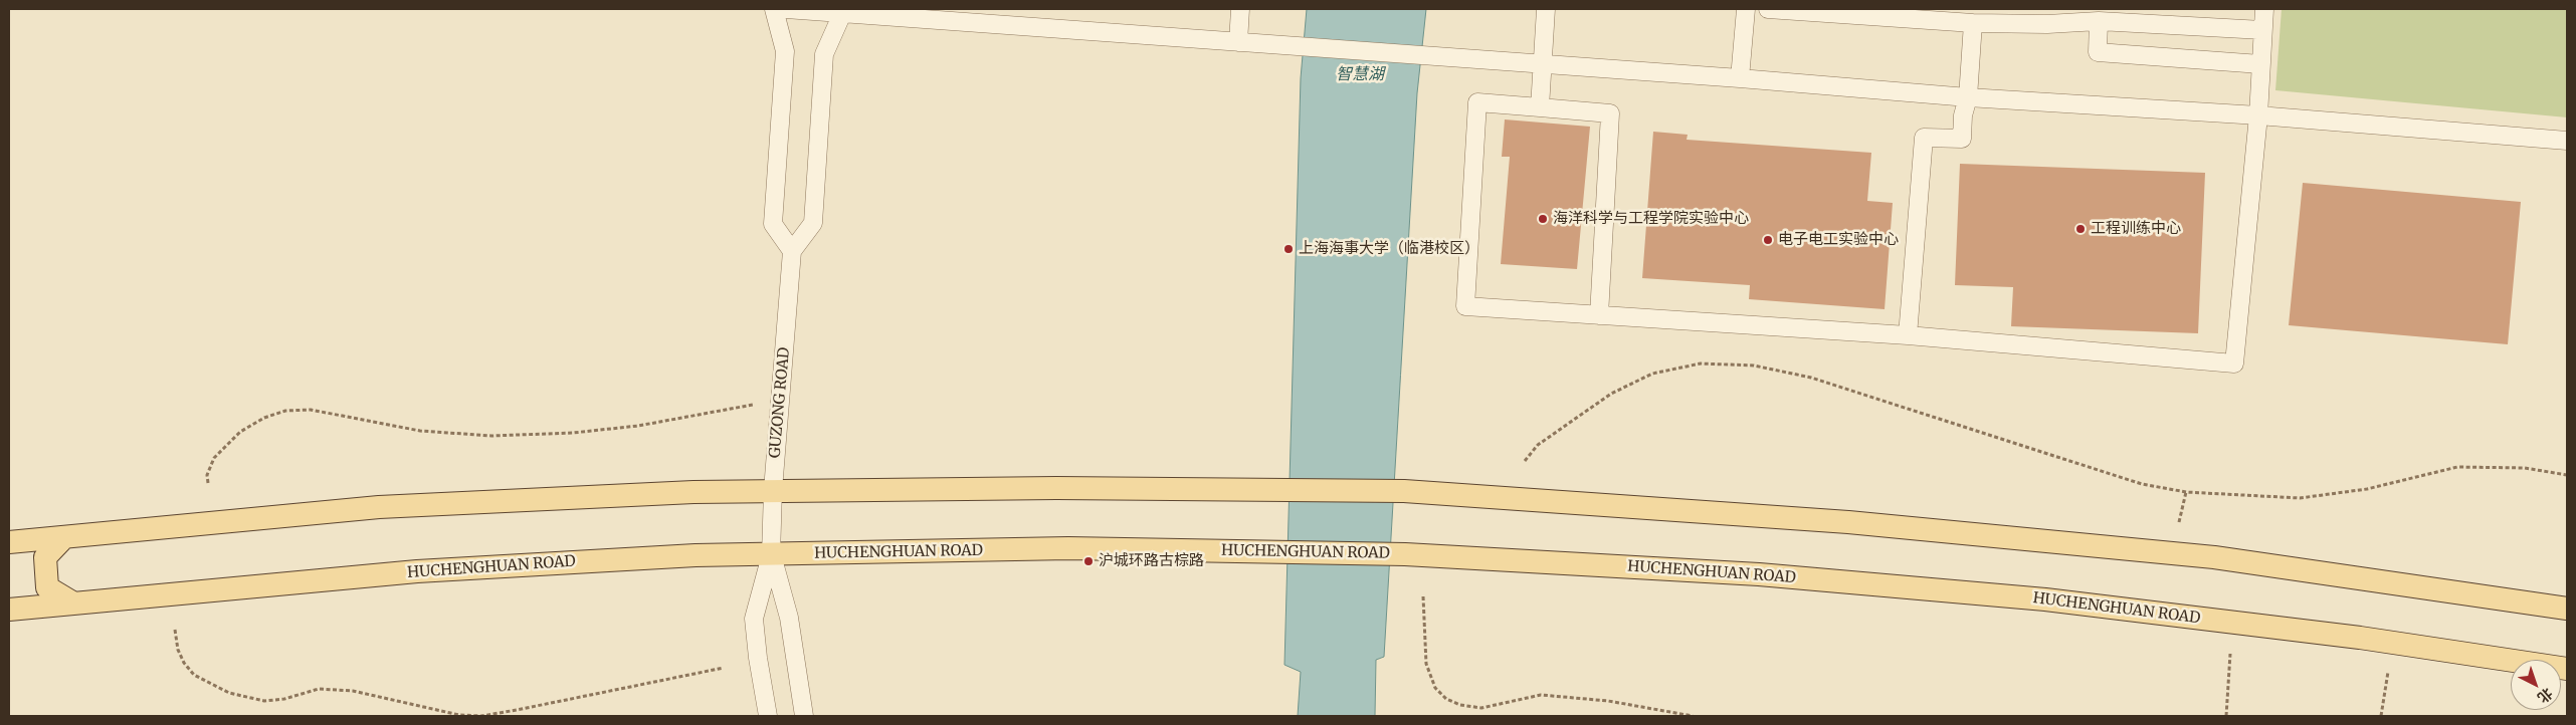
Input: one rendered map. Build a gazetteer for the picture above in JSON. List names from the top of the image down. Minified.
{"streets":{"main road":["HUCHENGHUAN ROAD"],"street":["GUZONG ROAD"]},"crossings":[["GUZONG ROAD","HUCHENGHUAN ROAD"]],"water":["智慧湖"],"places":["海洋科学与工程学院实验中心","工程训练中心","电子电工实验中心","上海海事大学（临港校区）","沪城环路古棕路"],"north":"bottom right"}
